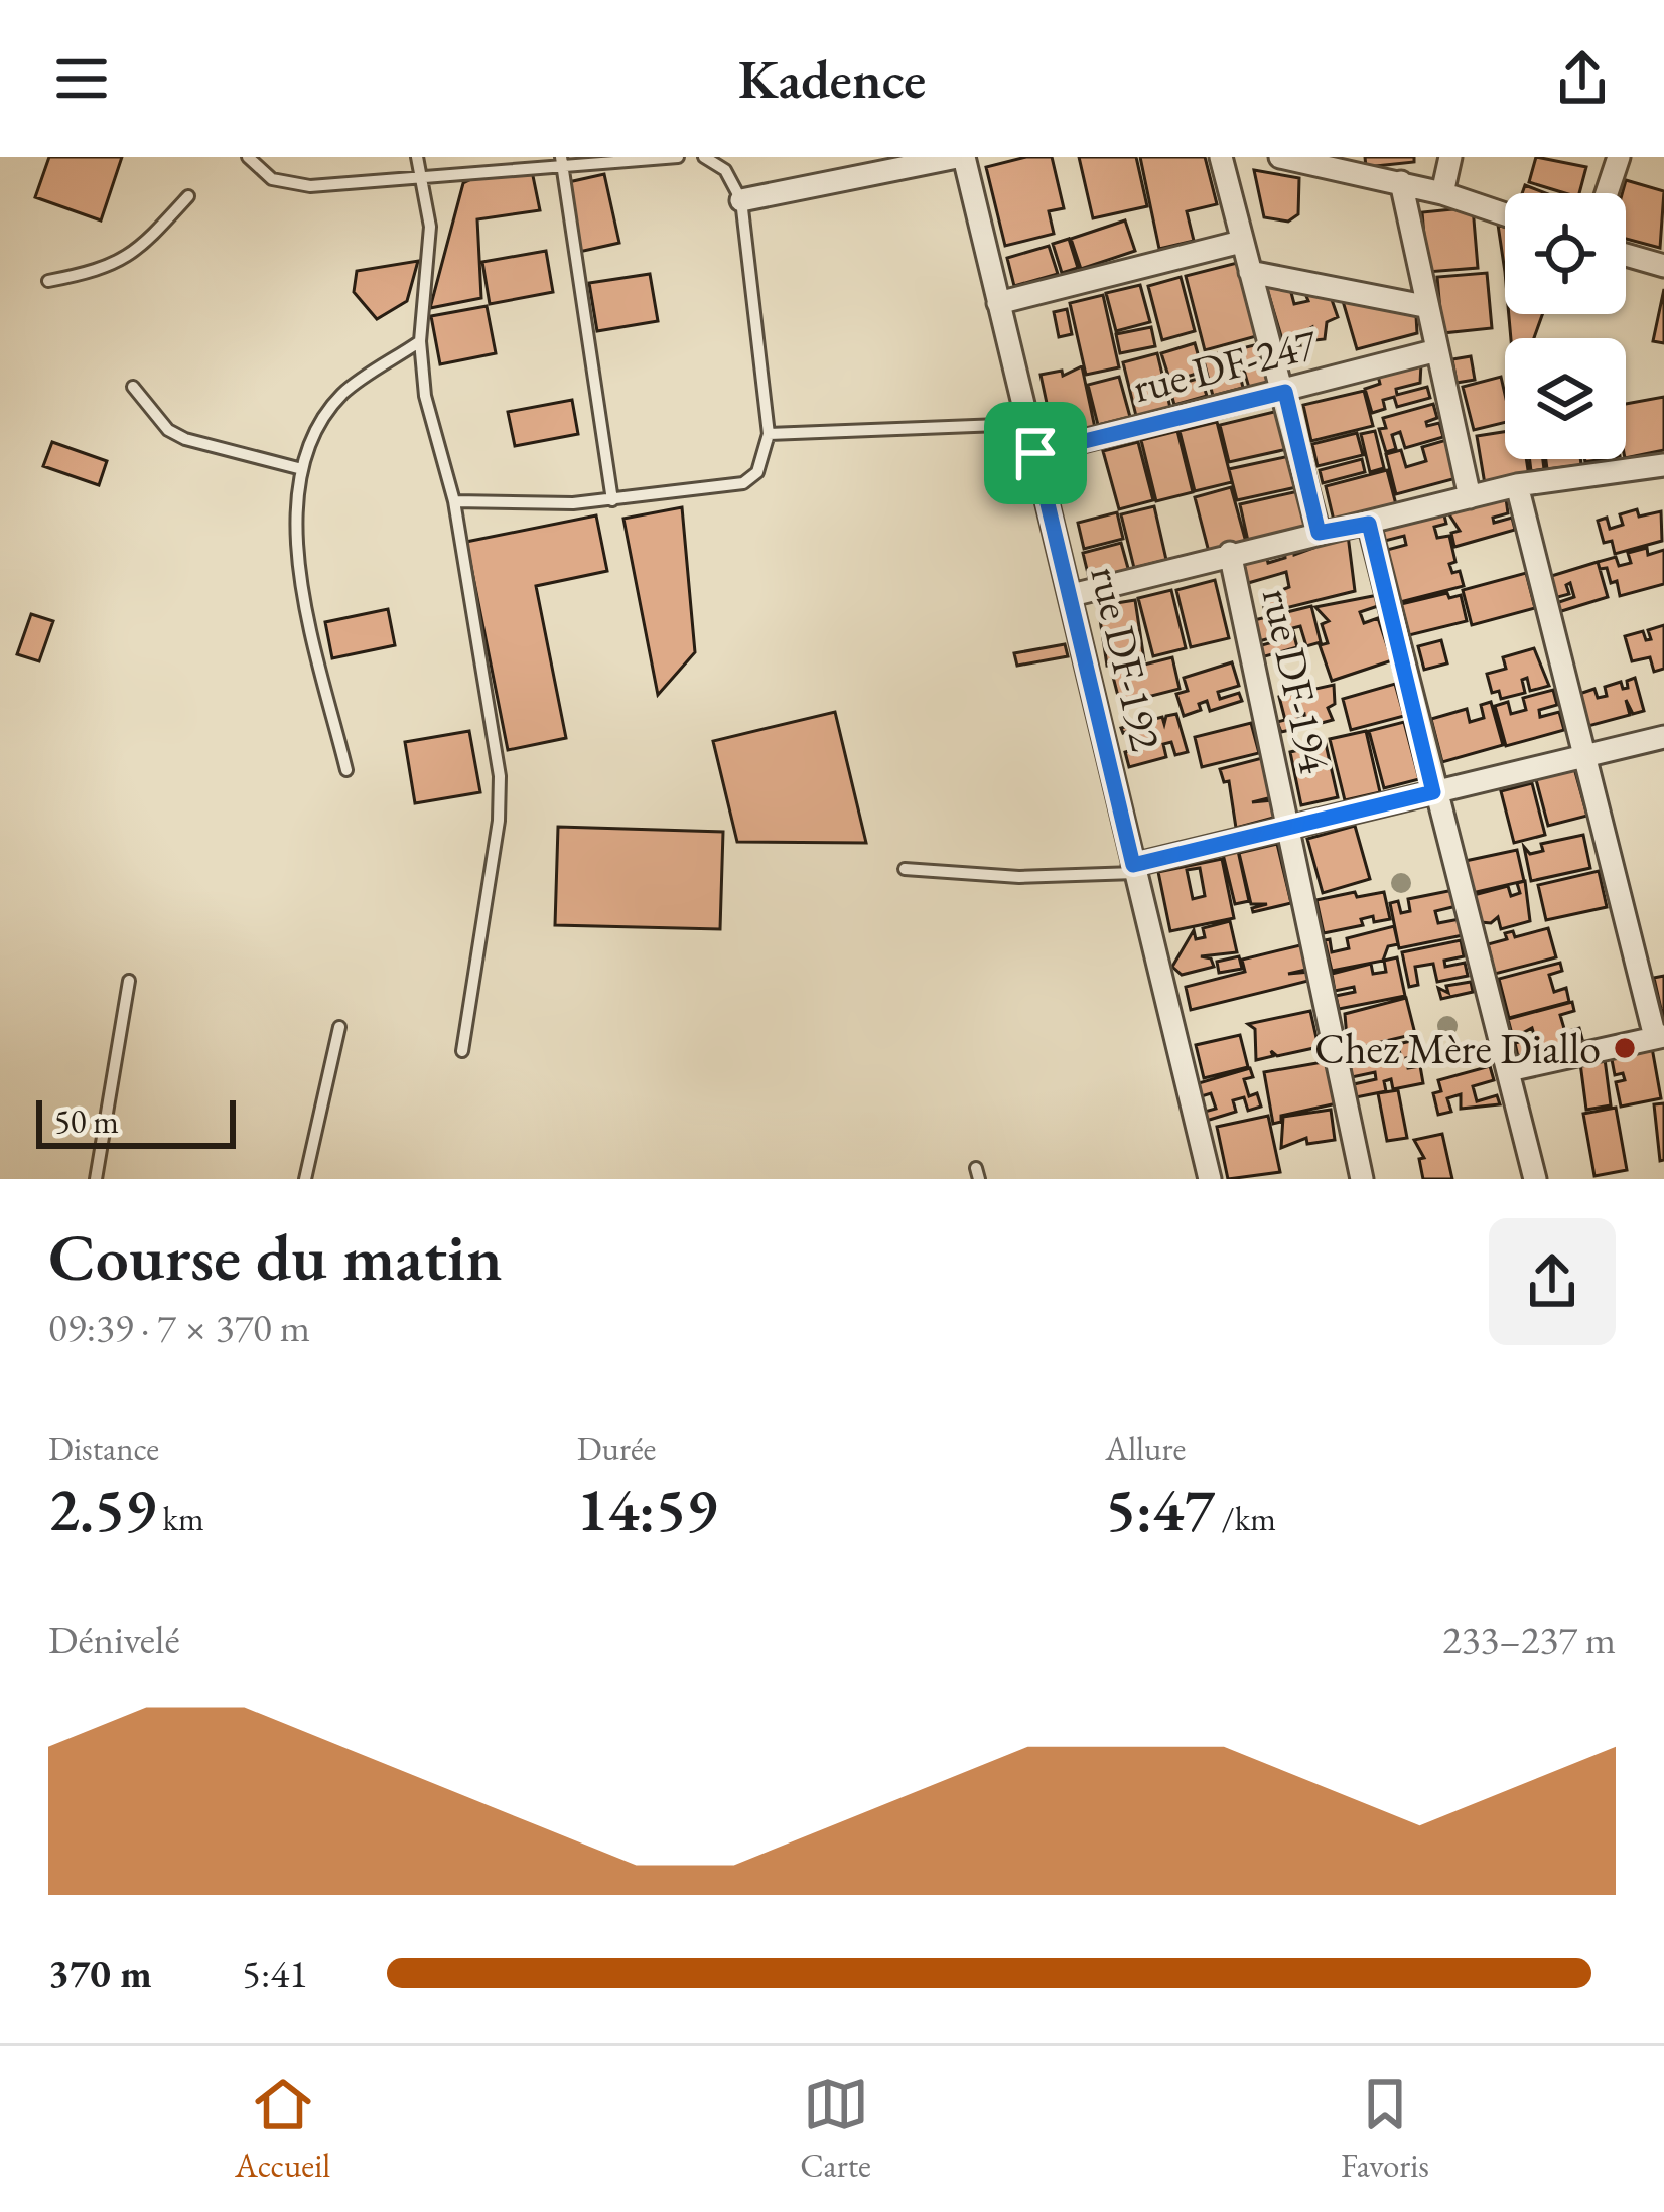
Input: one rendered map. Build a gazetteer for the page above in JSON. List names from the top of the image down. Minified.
{"streets":{"street":["rue DF-247","rue DF-192","rue DF-194"]},"crossings":[["rue DF-247","rue DF-192"]],"places":["Chez Mère Diallo"],"scale_bar":"50 m","page":{"header":"Kadence","scale":"50 m","heading":["Course du matin","09:39 · 7 × 370 m"],"stats":[["Distance","2.59 km"],["Durée","14:59"],["Allure","5:47 /km"]],"chart":["Dénivelé","233–237 m"],"list":[{"name":"370 m","note":"5:41"}],"tabs":["Accueil","Carte","Favoris"]}}
